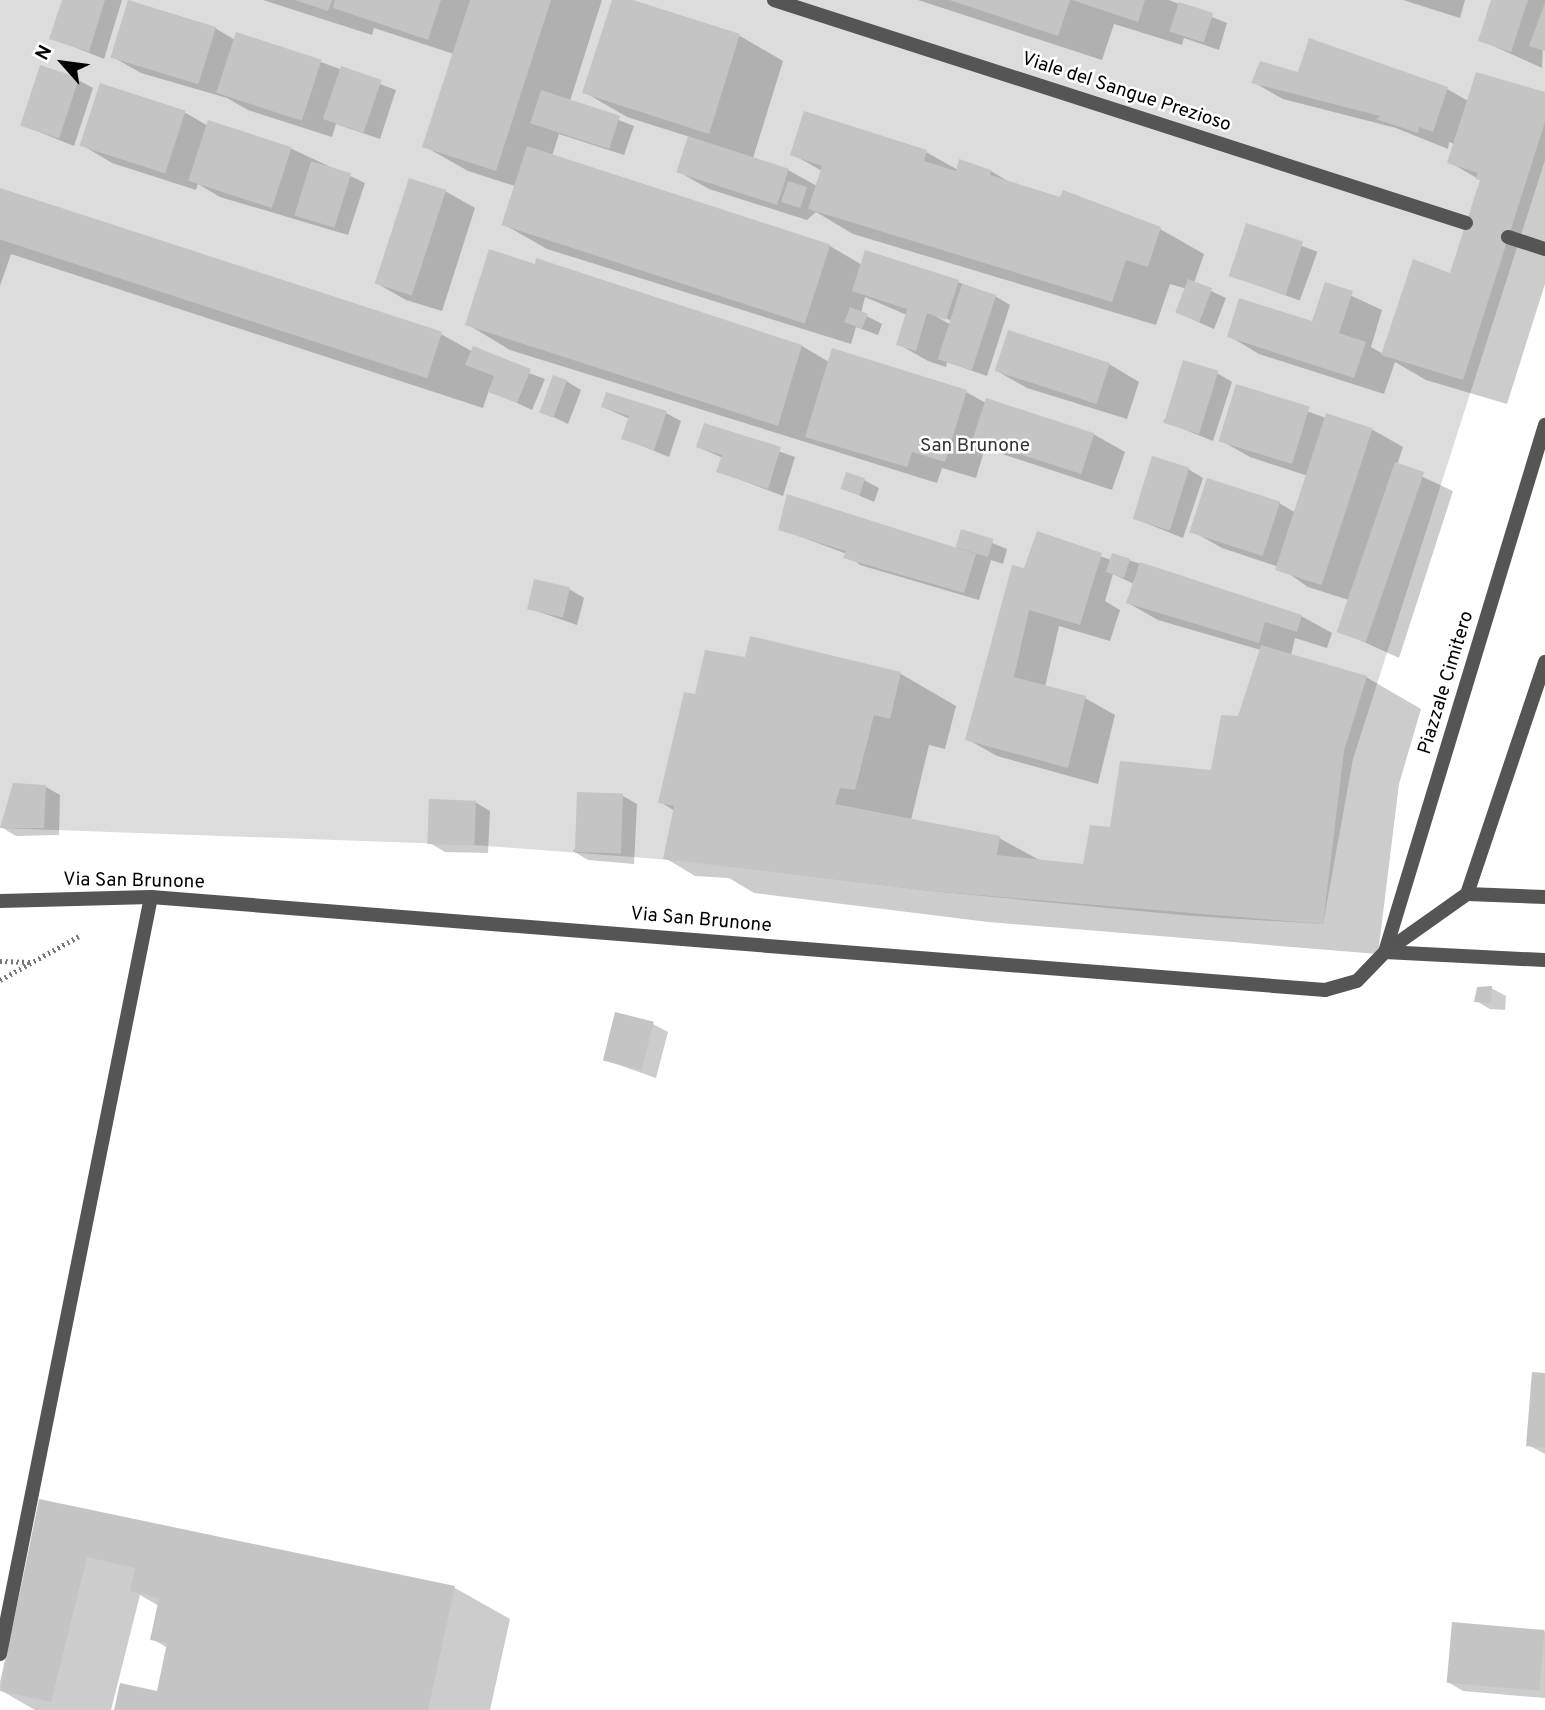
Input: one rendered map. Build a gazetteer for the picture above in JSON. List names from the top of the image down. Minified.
{"streets":{"street":["Viale del Sangue Prezioso","Piazzale Cimitero","Via San Brunone"]},"crossings":[["Piazzale Cimitero","Via San Brunone"]],"parks":["San Brunone"],"north":"top left"}
